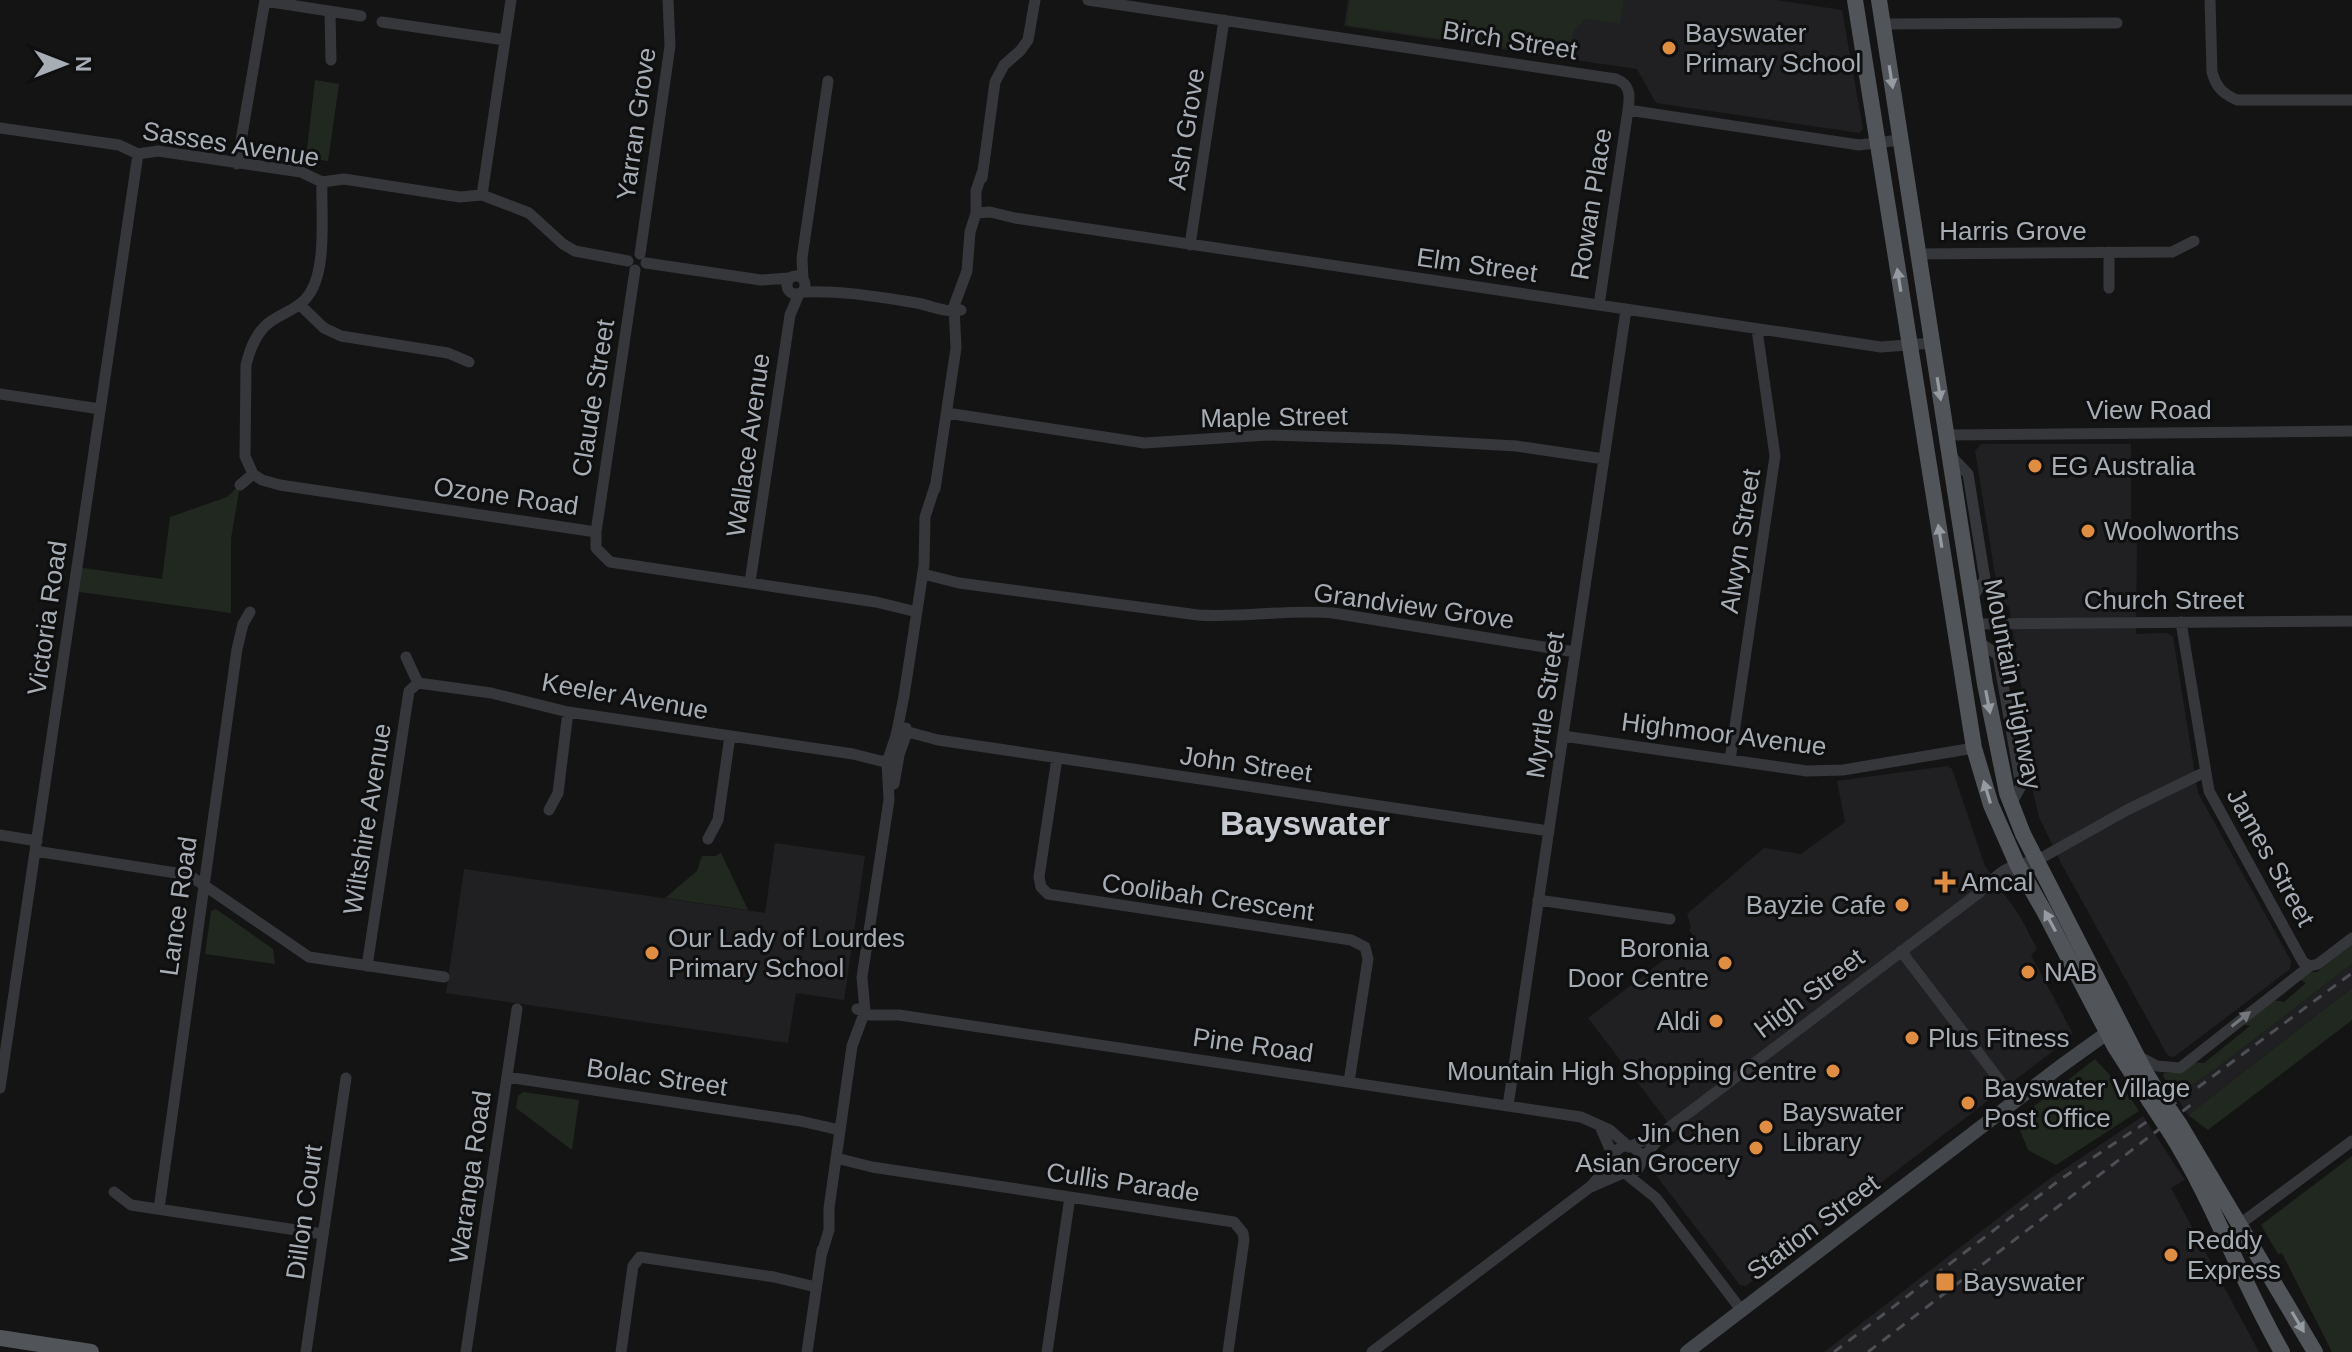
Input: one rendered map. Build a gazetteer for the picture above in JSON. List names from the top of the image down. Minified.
{"streets":{"main road":["Mountain Highway","Station Street"],"street":["Birch Street","Yarran Grove","Ash Grove","Sasses Avenue","Rowan Place","Harris Grove","Elm Street","Claude Street","View Road","Maple Street","Wallace Avenue","Ozone Road","Alwyn Street","Church Street","Grandview Grove","Victoria Road","Keeler Avenue","Myrtle Street","Highmoor Avenue","John Street","Wiltshire Avenue","James Street","Coolibah Crescent","Lance Road","High Street","Pine Road","Bolac Street","Waranga Road","Cullis Parade","Dillon Court"]},"crossings":[["Birch Street","Ash Grove"],["Birch Street","Rowan Place"],["Ash Grove","Elm Street"],["Sasses Avenue","Claude Street"],["Sasses Avenue","Victoria Road"],["Rowan Place","Elm Street"],["Harris Grove","Mountain Highway"],["Elm Street","Alwyn Street"],["Elm Street","Mountain Highway"],["Elm Street","Myrtle Street"],["Claude Street","Ozone Road"],["View Road","Mountain Highway"],["Maple Street","Myrtle Street"],["Wallace Avenue","Ozone Road"],["Alwyn Street","Highmoor Avenue"],["Church Street","Mountain Highway"],["Church Street","James Street"],["Grandview Grove","Myrtle Street"],["Mountain Highway","Highmoor Avenue"],["Mountain Highway","High Street"],["Mountain Highway","Station Street"],["Keeler Avenue","Wiltshire Avenue"],["Myrtle Street","Highmoor Avenue"],["Myrtle Street","John Street"],["Myrtle Street","Pine Road"],["John Street","Coolibah Crescent"],["James Street","High Street"],["Coolibah Crescent","Pine Road"],["High Street","Pine Road"],["Bolac Street","Waranga Road"]],"districts":["Bayswater"],"places":{"other":["Bayswater Primary School","EG Australia","Woolworths","Bayzie Cafe","Our Lady of Lourdes Primary School","Boronia Door Centre","NAB","Aldi","Plus Fitness","Mountain High Shopping Centre","Bayswater Village Post Office","Bayswater Library","Jin Chen Asian Grocery","Reddy Express"],"health":["Amcal"],"transit":["Bayswater"]},"north":"right"}
